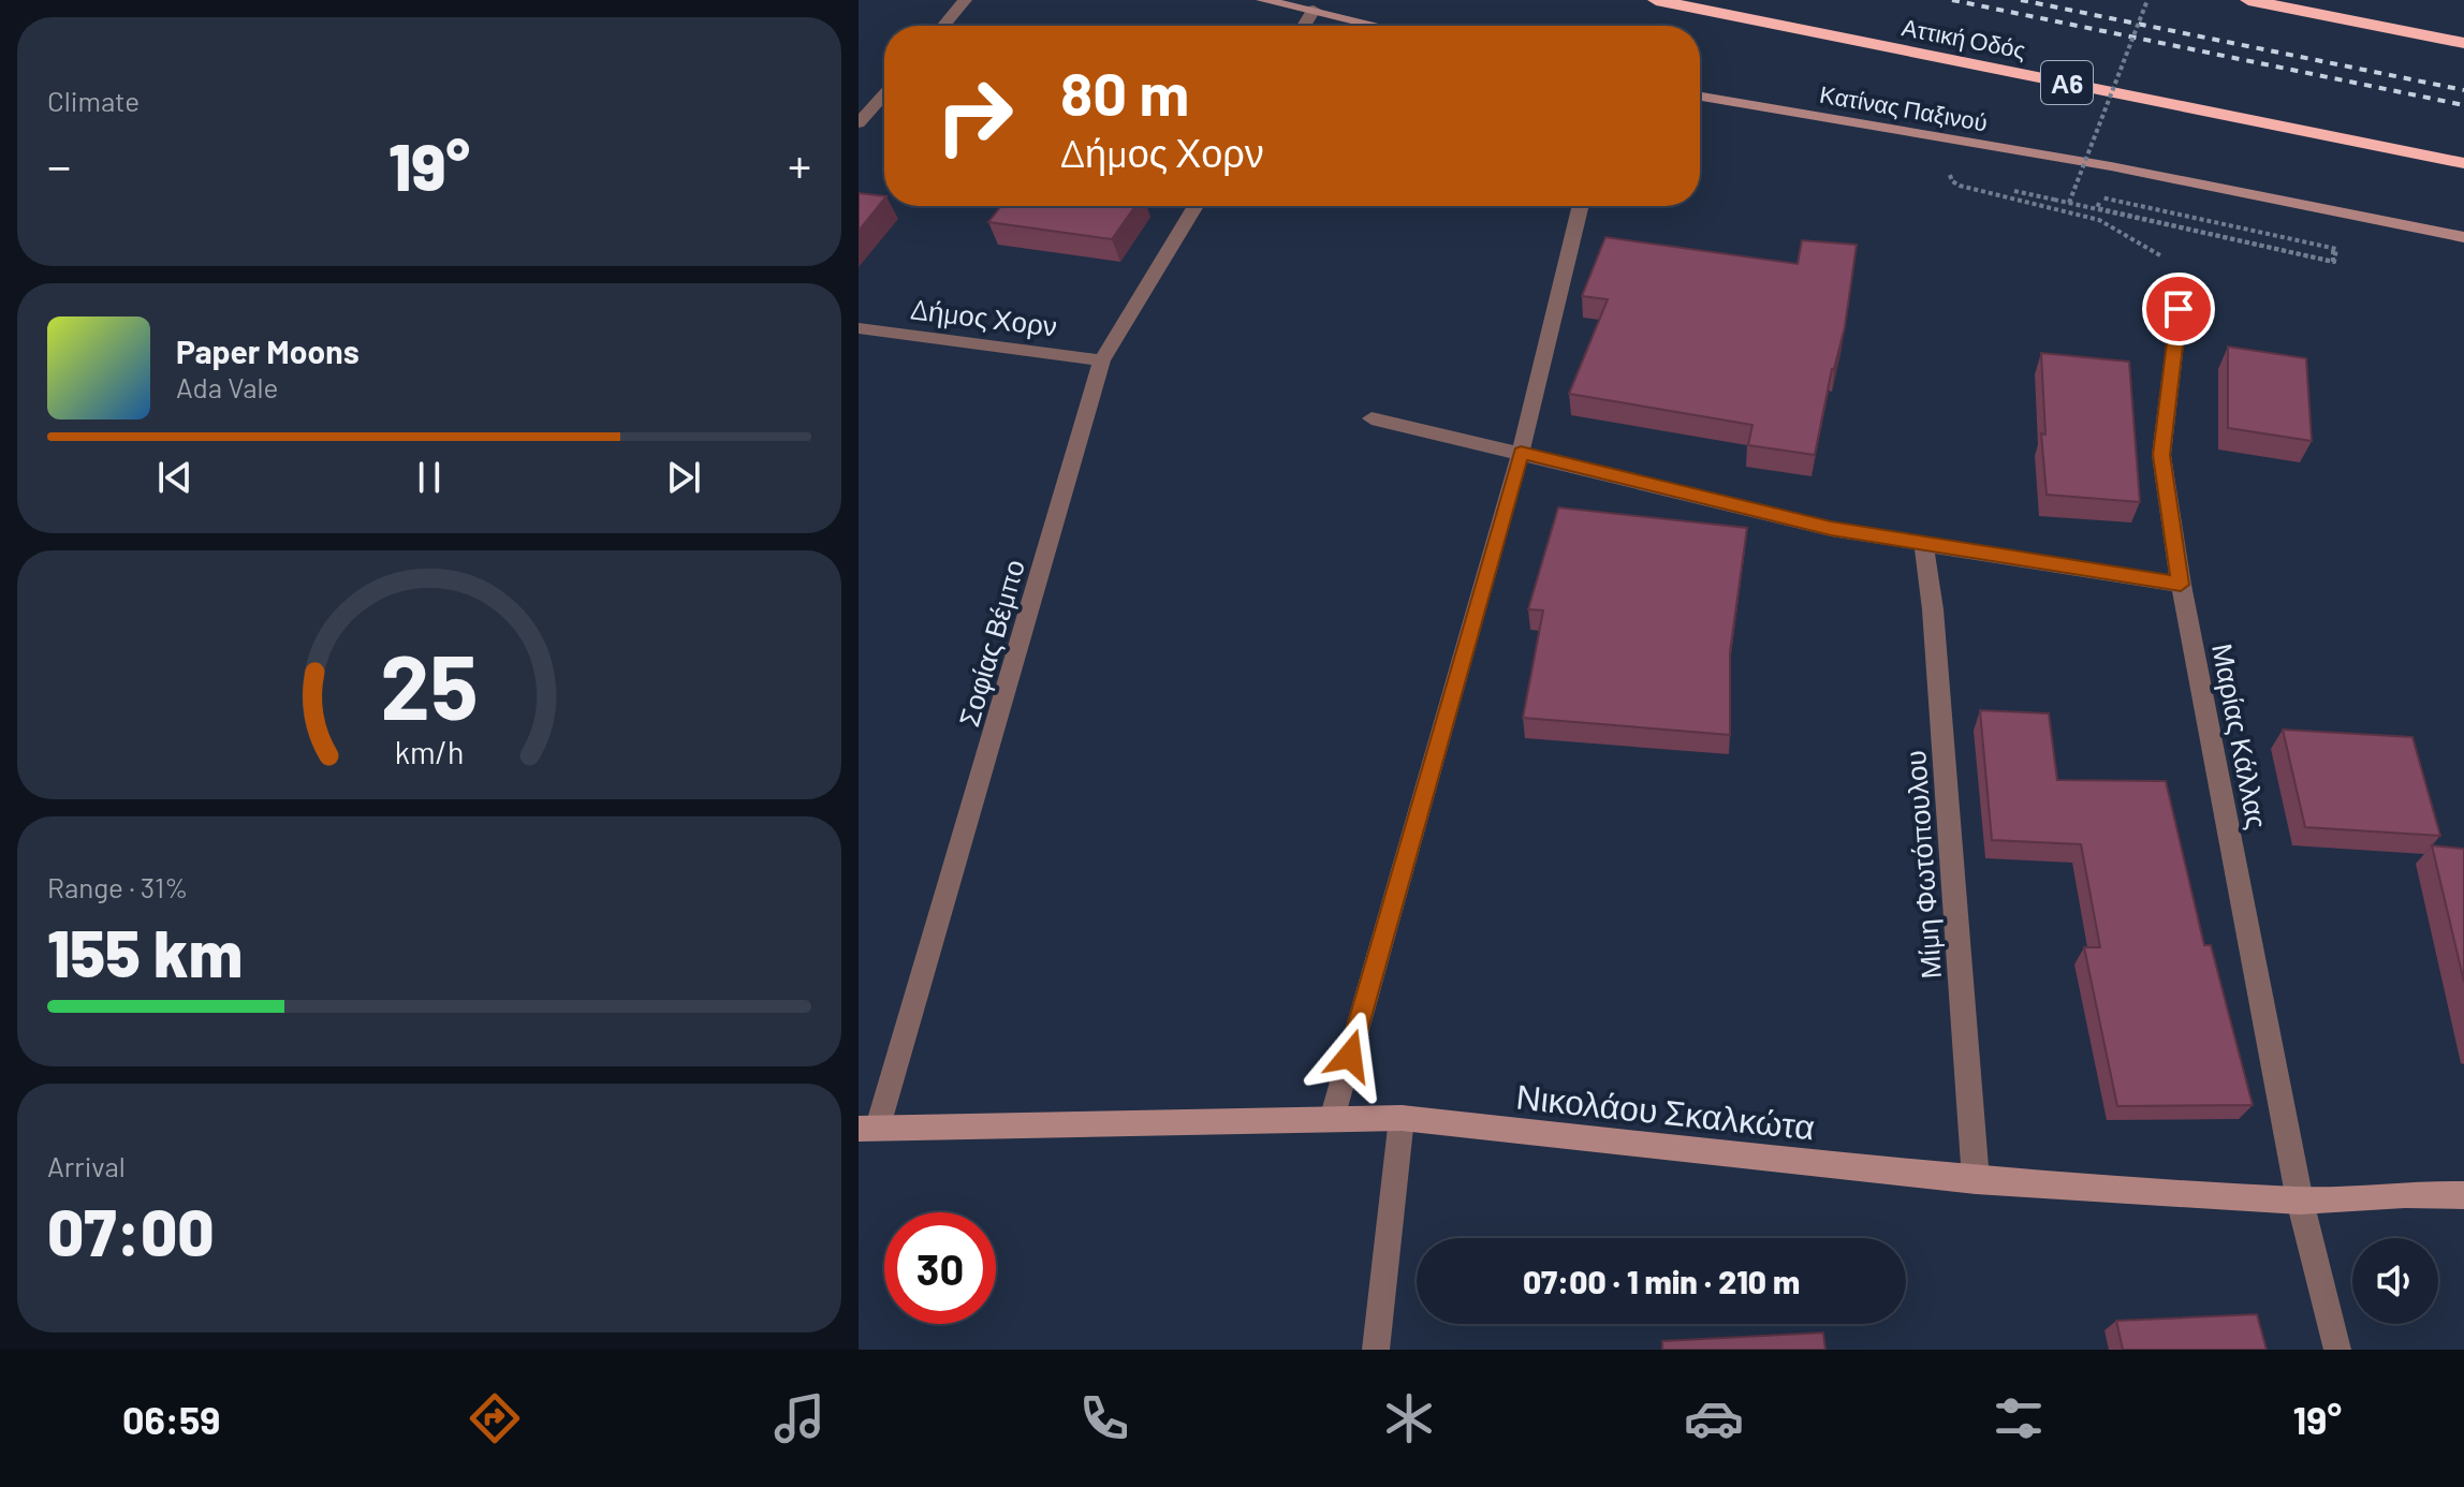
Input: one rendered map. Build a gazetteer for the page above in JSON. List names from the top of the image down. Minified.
{"streets":{"highway":["Αττική Οδός","Α6"],"street":["Κατίνας Παξινού","Δήμος Χορν","Σοφίας Βέμπο","Μαρίας Κάλλας","Μίμη Φωτόπουλου","Νικολάου Σκαλκώτα"]},"crossings":[["Δήμος Χορν","Σοφίας Βέμπο"],["Σοφίας Βέμπο","Νικολάου Σκαλκώτα"],["Μαρίας Κάλλας","Νικολάου Σκαλκώτα"],["Μίμη Φωτόπουλου","Νικολάου Σκαλκώτα"]],"page":{"tile":["Climate",["Range · 31%","155 km"],["Arrival","07:00"]],"turn":["80 m","Δήμος Χορν"],"heat":["−","19°","+"],"song":["Paper Moons","Ada Vale"],"limit":"30","trip":"07:00 · 1 min · 210 m","tabs":["06:59","19°"],"gauge":["25","km/h"]}}
